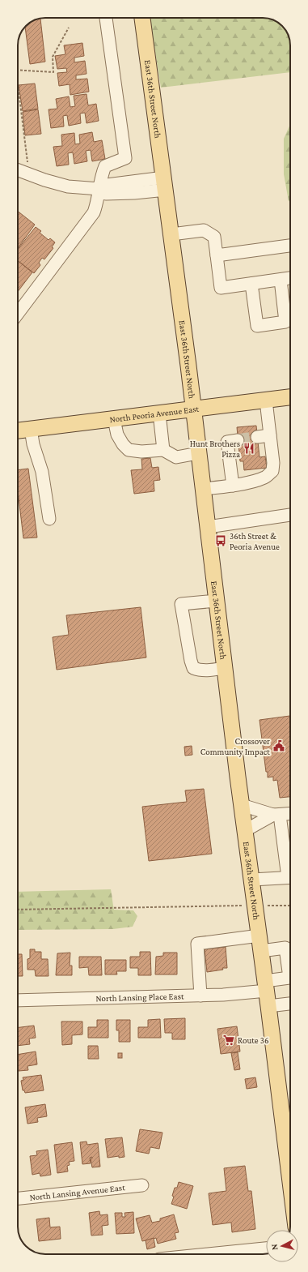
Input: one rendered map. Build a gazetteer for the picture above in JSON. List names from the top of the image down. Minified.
{"streets":{"main road":["East 36th Street North","North Peoria Avenue East"],"street":["North Lansing Place East","North Lansing Avenue East"]},"crossings":[["East 36th Street North","North Peoria Avenue East"],["East 36th Street North","North Lansing Place East"]],"places":{"restaurant":["Hunt Brothers Pizza"],"bus stop":["36th Street & Peoria Avenue"],"public building":["Crossover Community Impact"],"supermarket":["Route 36"]},"north":"left"}
